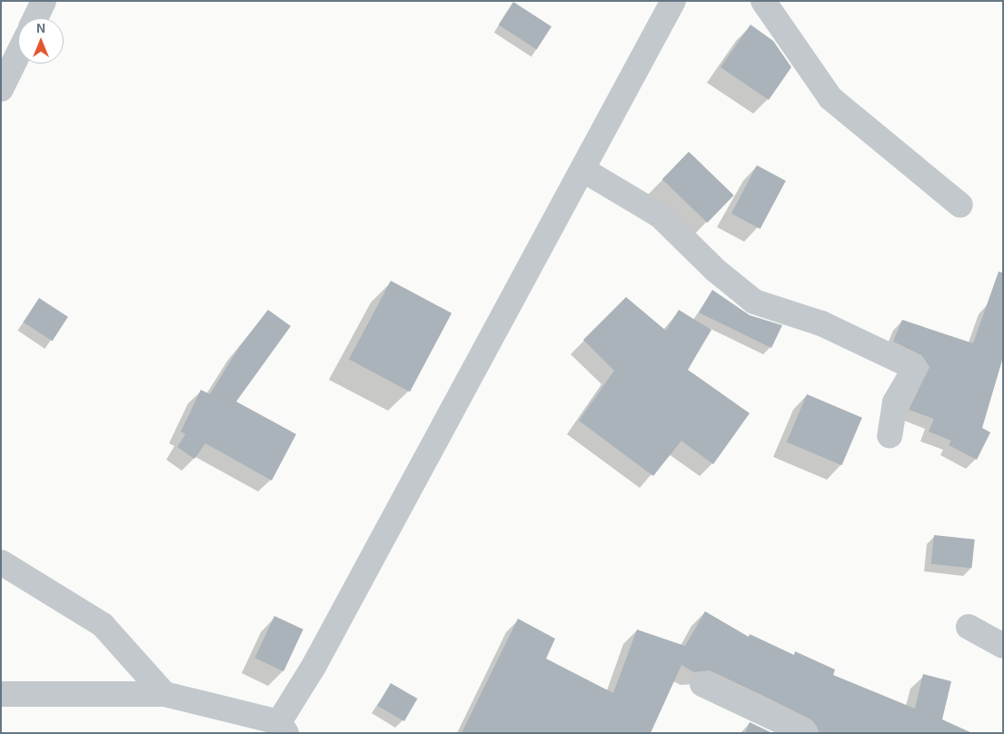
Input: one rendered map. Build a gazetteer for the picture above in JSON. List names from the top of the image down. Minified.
{"north":"top"}
